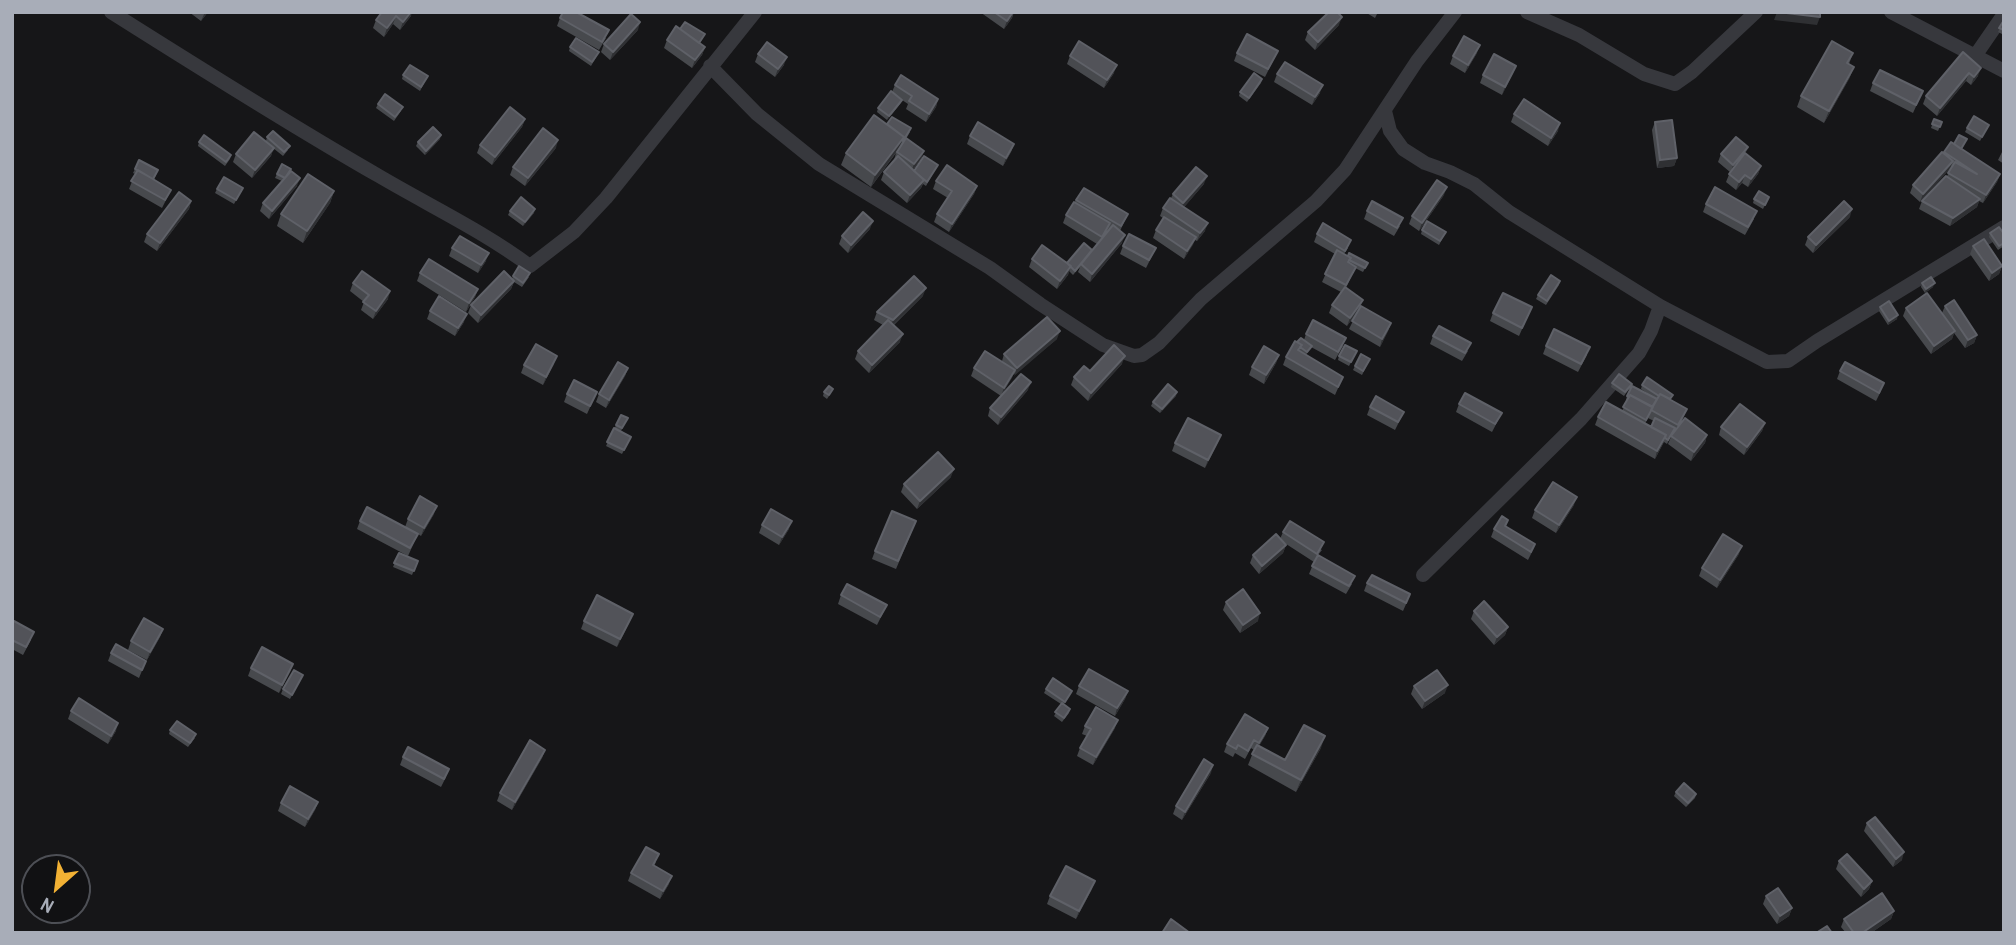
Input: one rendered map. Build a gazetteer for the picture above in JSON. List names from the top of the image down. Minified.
{"north":"bottom left"}
